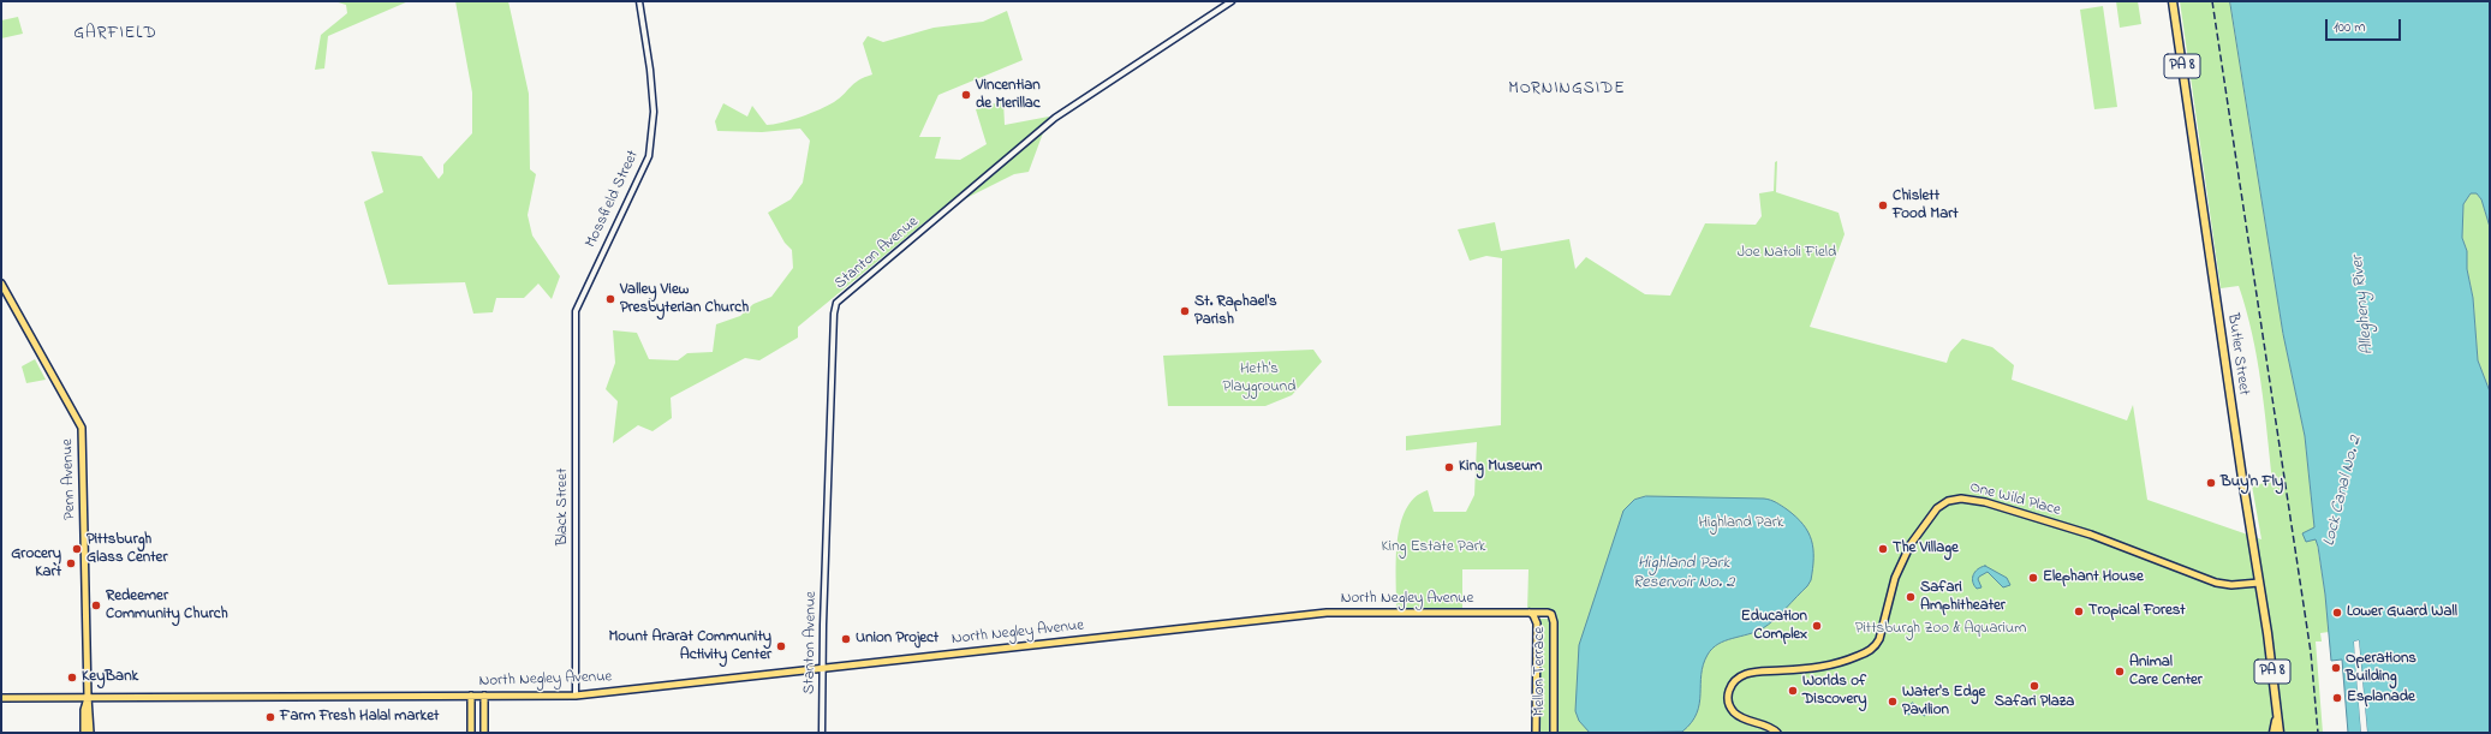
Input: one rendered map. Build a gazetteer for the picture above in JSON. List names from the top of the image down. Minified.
{"streets":{"highway":["PA 8","Butler Street"],"main road":["Penn Avenue","One Wild Place","North Negley Avenue","Mellon Terrace"],"street":["Mossfield Street","Stanton Avenue","Black Street"]},"crossings":[["PA 8","Butler Street"],["Mossfield Street","Black Street"],["Stanton Avenue","North Negley Avenue"],["Butler Street","One Wild Place"],["Penn Avenue","North Negley Avenue"],["Black Street","North Negley Avenue"],["North Negley Avenue","Mellon Terrace"]],"districts":["GARFIELD","MORNINGSIDE"],"water":["Allegheny River","Lock Canal No. 2","Highland Park Reservoir No. 2"],"parks":["Joe Natoli Field","Heth's Playground","Highland Park","King Estate Park","Pittsburgh Zoo & Aquarium"],"places":["Vincentian de Merillac","Chislett Food Mart","Valley View Presbyterian Church","St. Raphael's Parish","King Museum","Buy'n Fly","Pittsburgh Glass Center","The Village","Grocery Kart","Elephant House","Safari Amphitheater","Redeemer Community Church","Tropical Forest","Lower Guard Wall","Education Complex","Union Project","Mount Ararat Community Activity Center","Operations Building","Animal Care Center","KeyBank","Safari Plaza","Worlds of Discovery","Esplanade","Water's Edge Pavilion","Farm Fresh Halal market"],"scale_bar":"100 m"}
